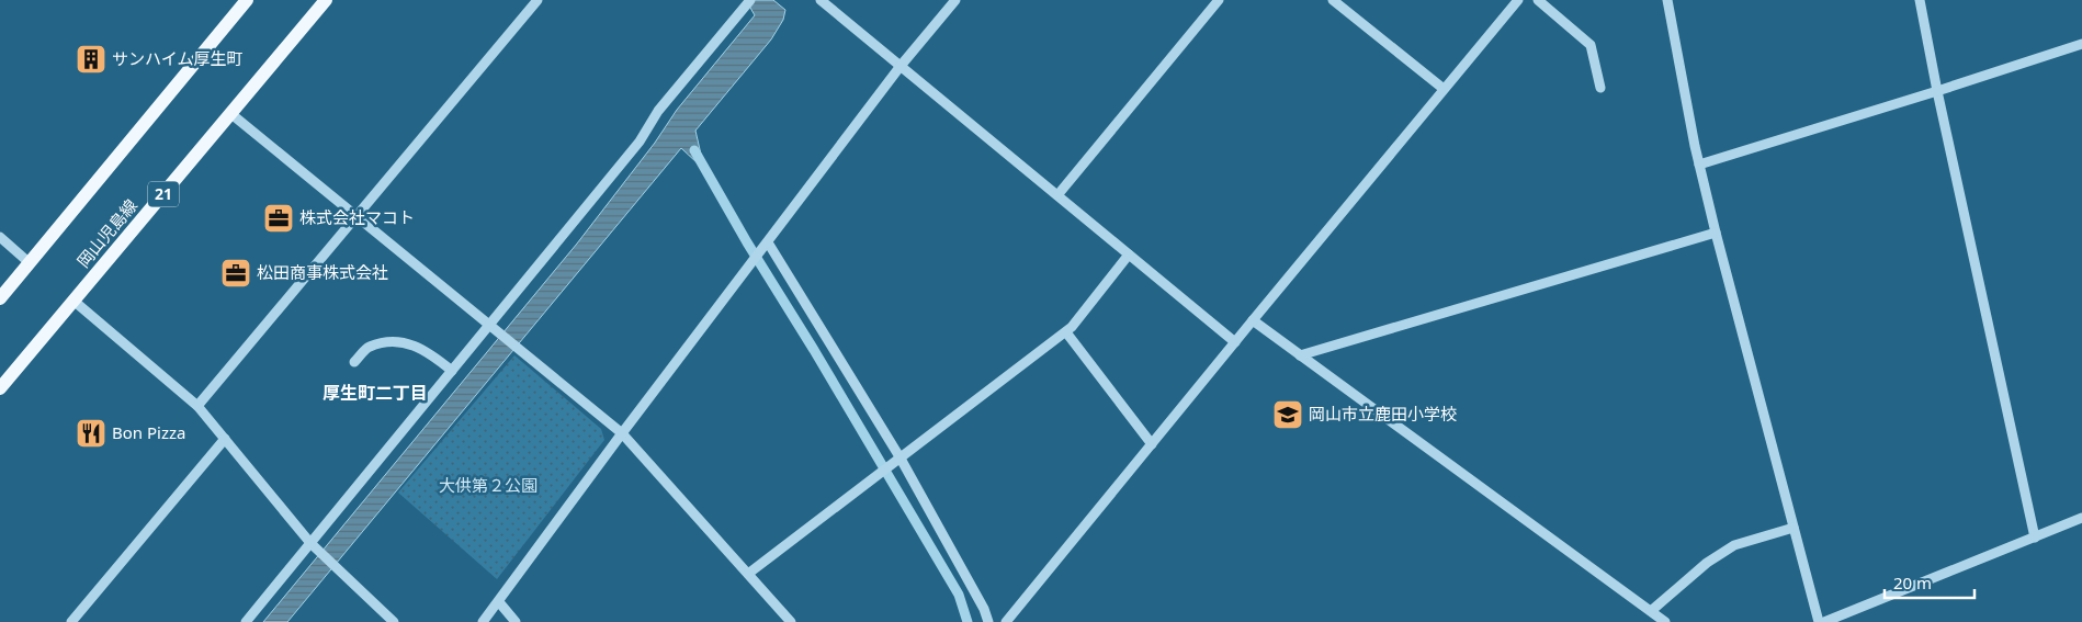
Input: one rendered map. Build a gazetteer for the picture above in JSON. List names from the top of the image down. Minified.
{"streets":{"main road":["21","岡山児島線"]},"districts":["厚生町二丁目"],"parks":["大供第２公園"],"places":{"building":["サンハイム厚生町"],"office":["株式会社マコト","松田商事株式会社"],"school or university":["岡山市立鹿田小学校"],"restaurant":["Bon Pizza"]},"scale_bar":"20 m"}
